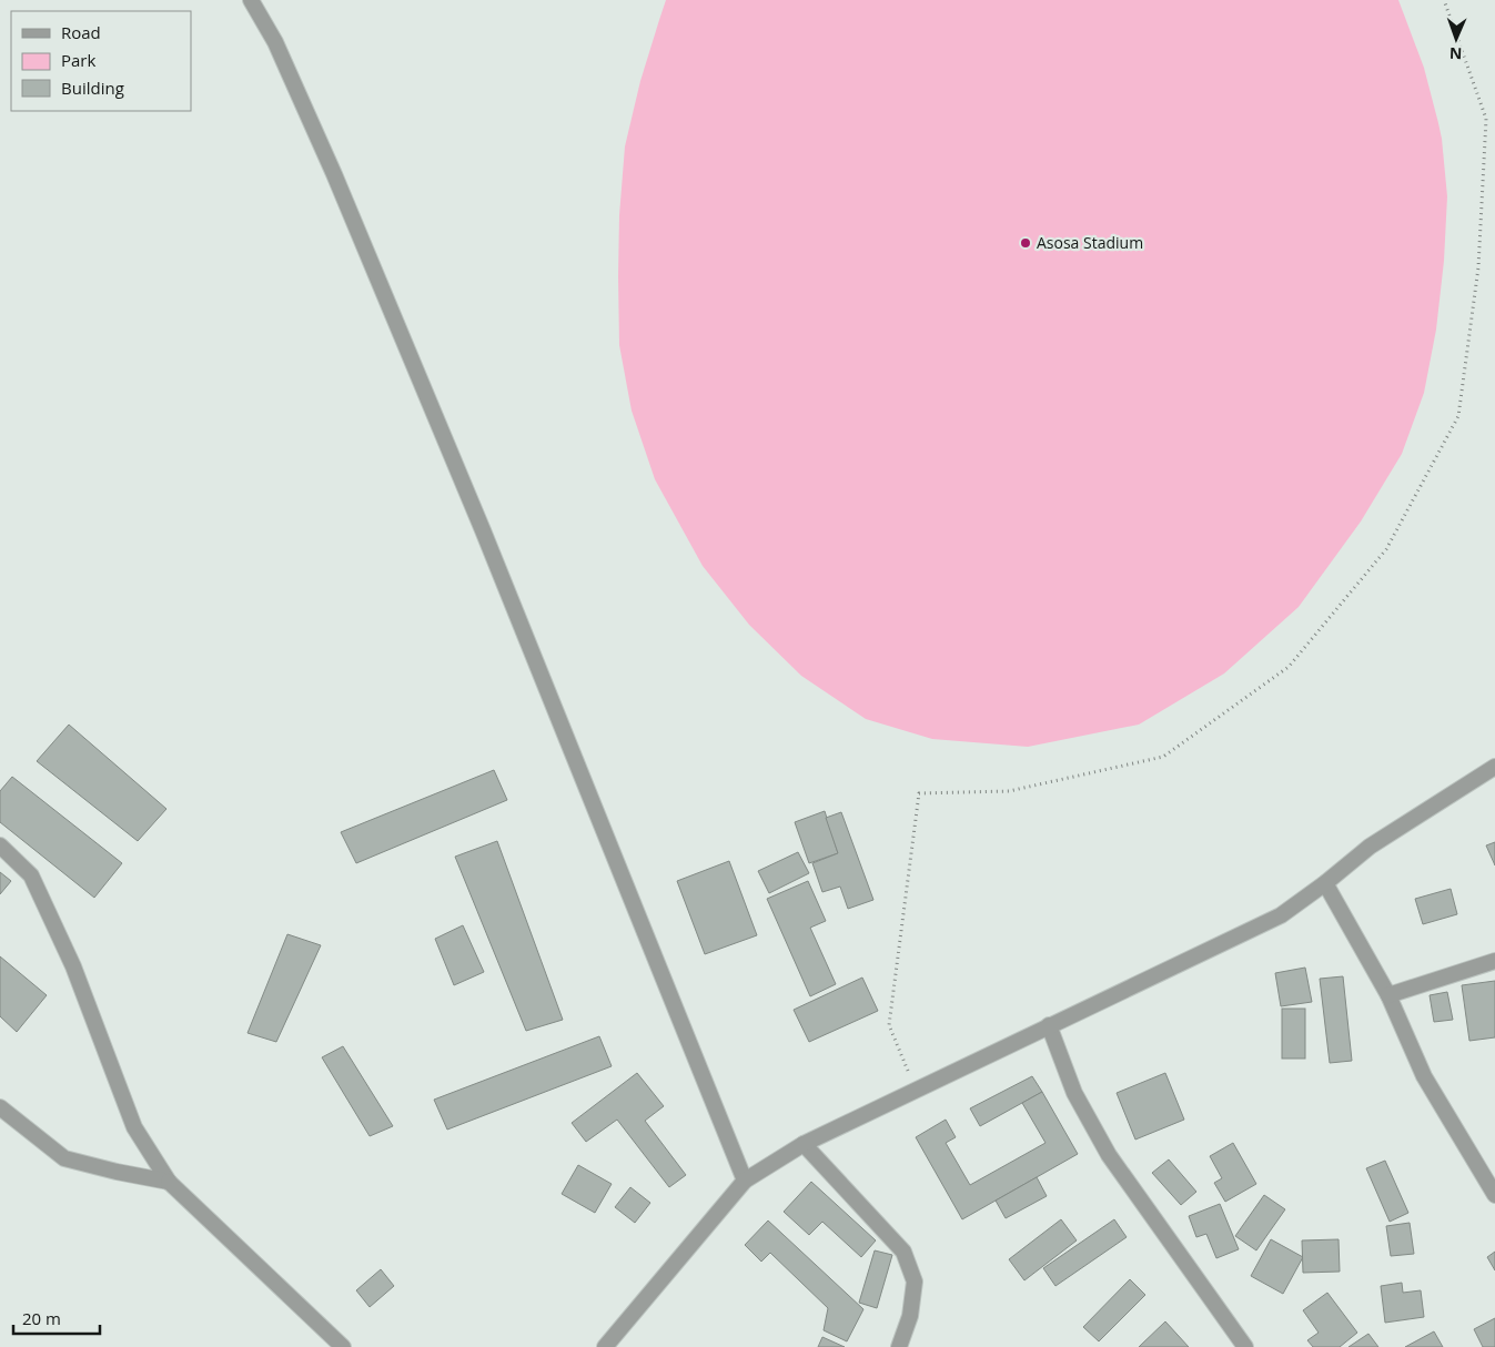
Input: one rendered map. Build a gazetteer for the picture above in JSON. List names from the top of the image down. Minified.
{"places":["Asosa Stadium"],"legend":["Road","Park","Building"],"scale_bar":"20 m","north":"bottom"}
